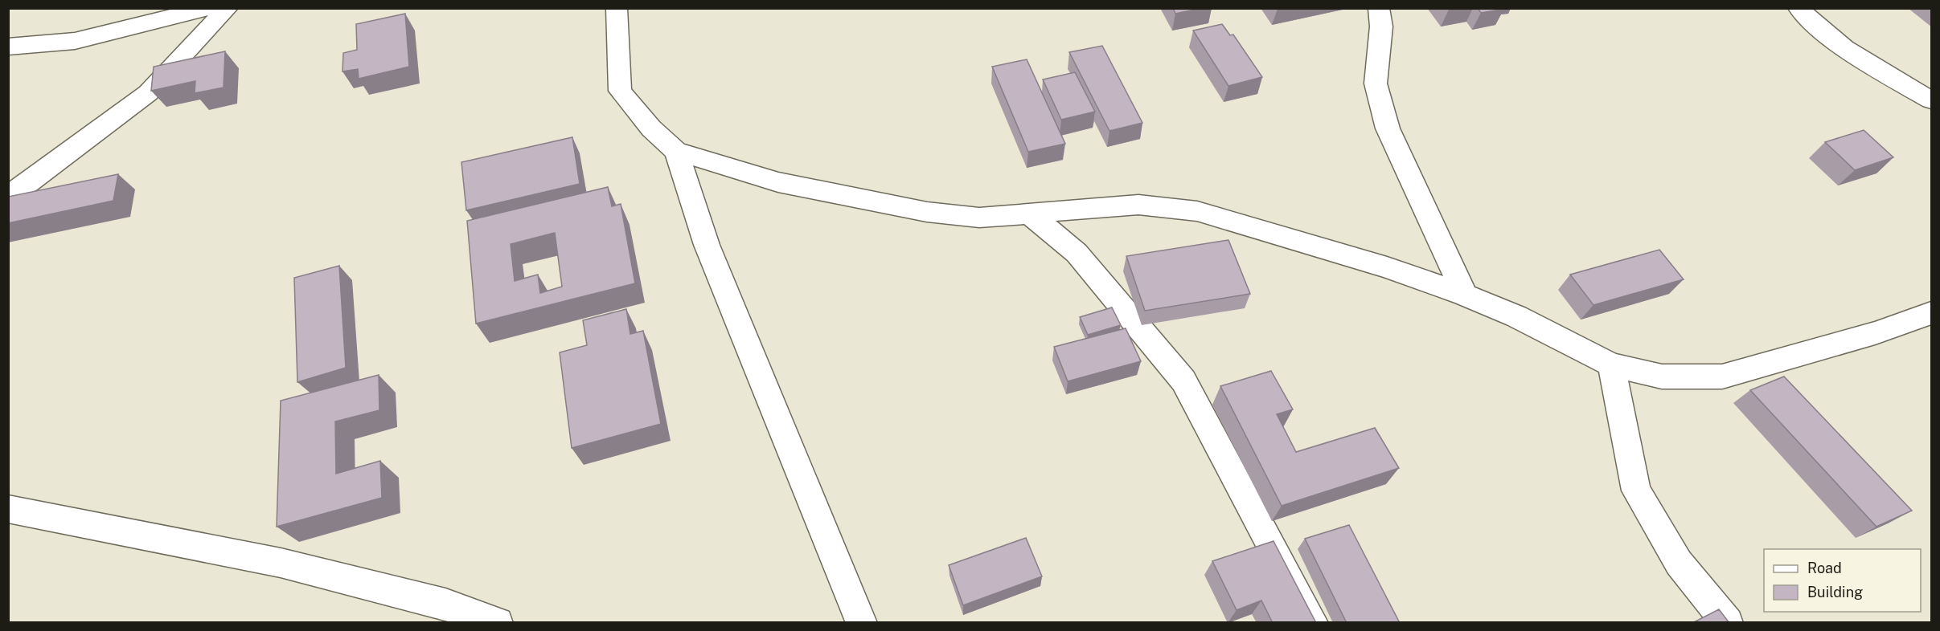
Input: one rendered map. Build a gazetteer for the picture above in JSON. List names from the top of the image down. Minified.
{"legend":["Road","Building"]}
